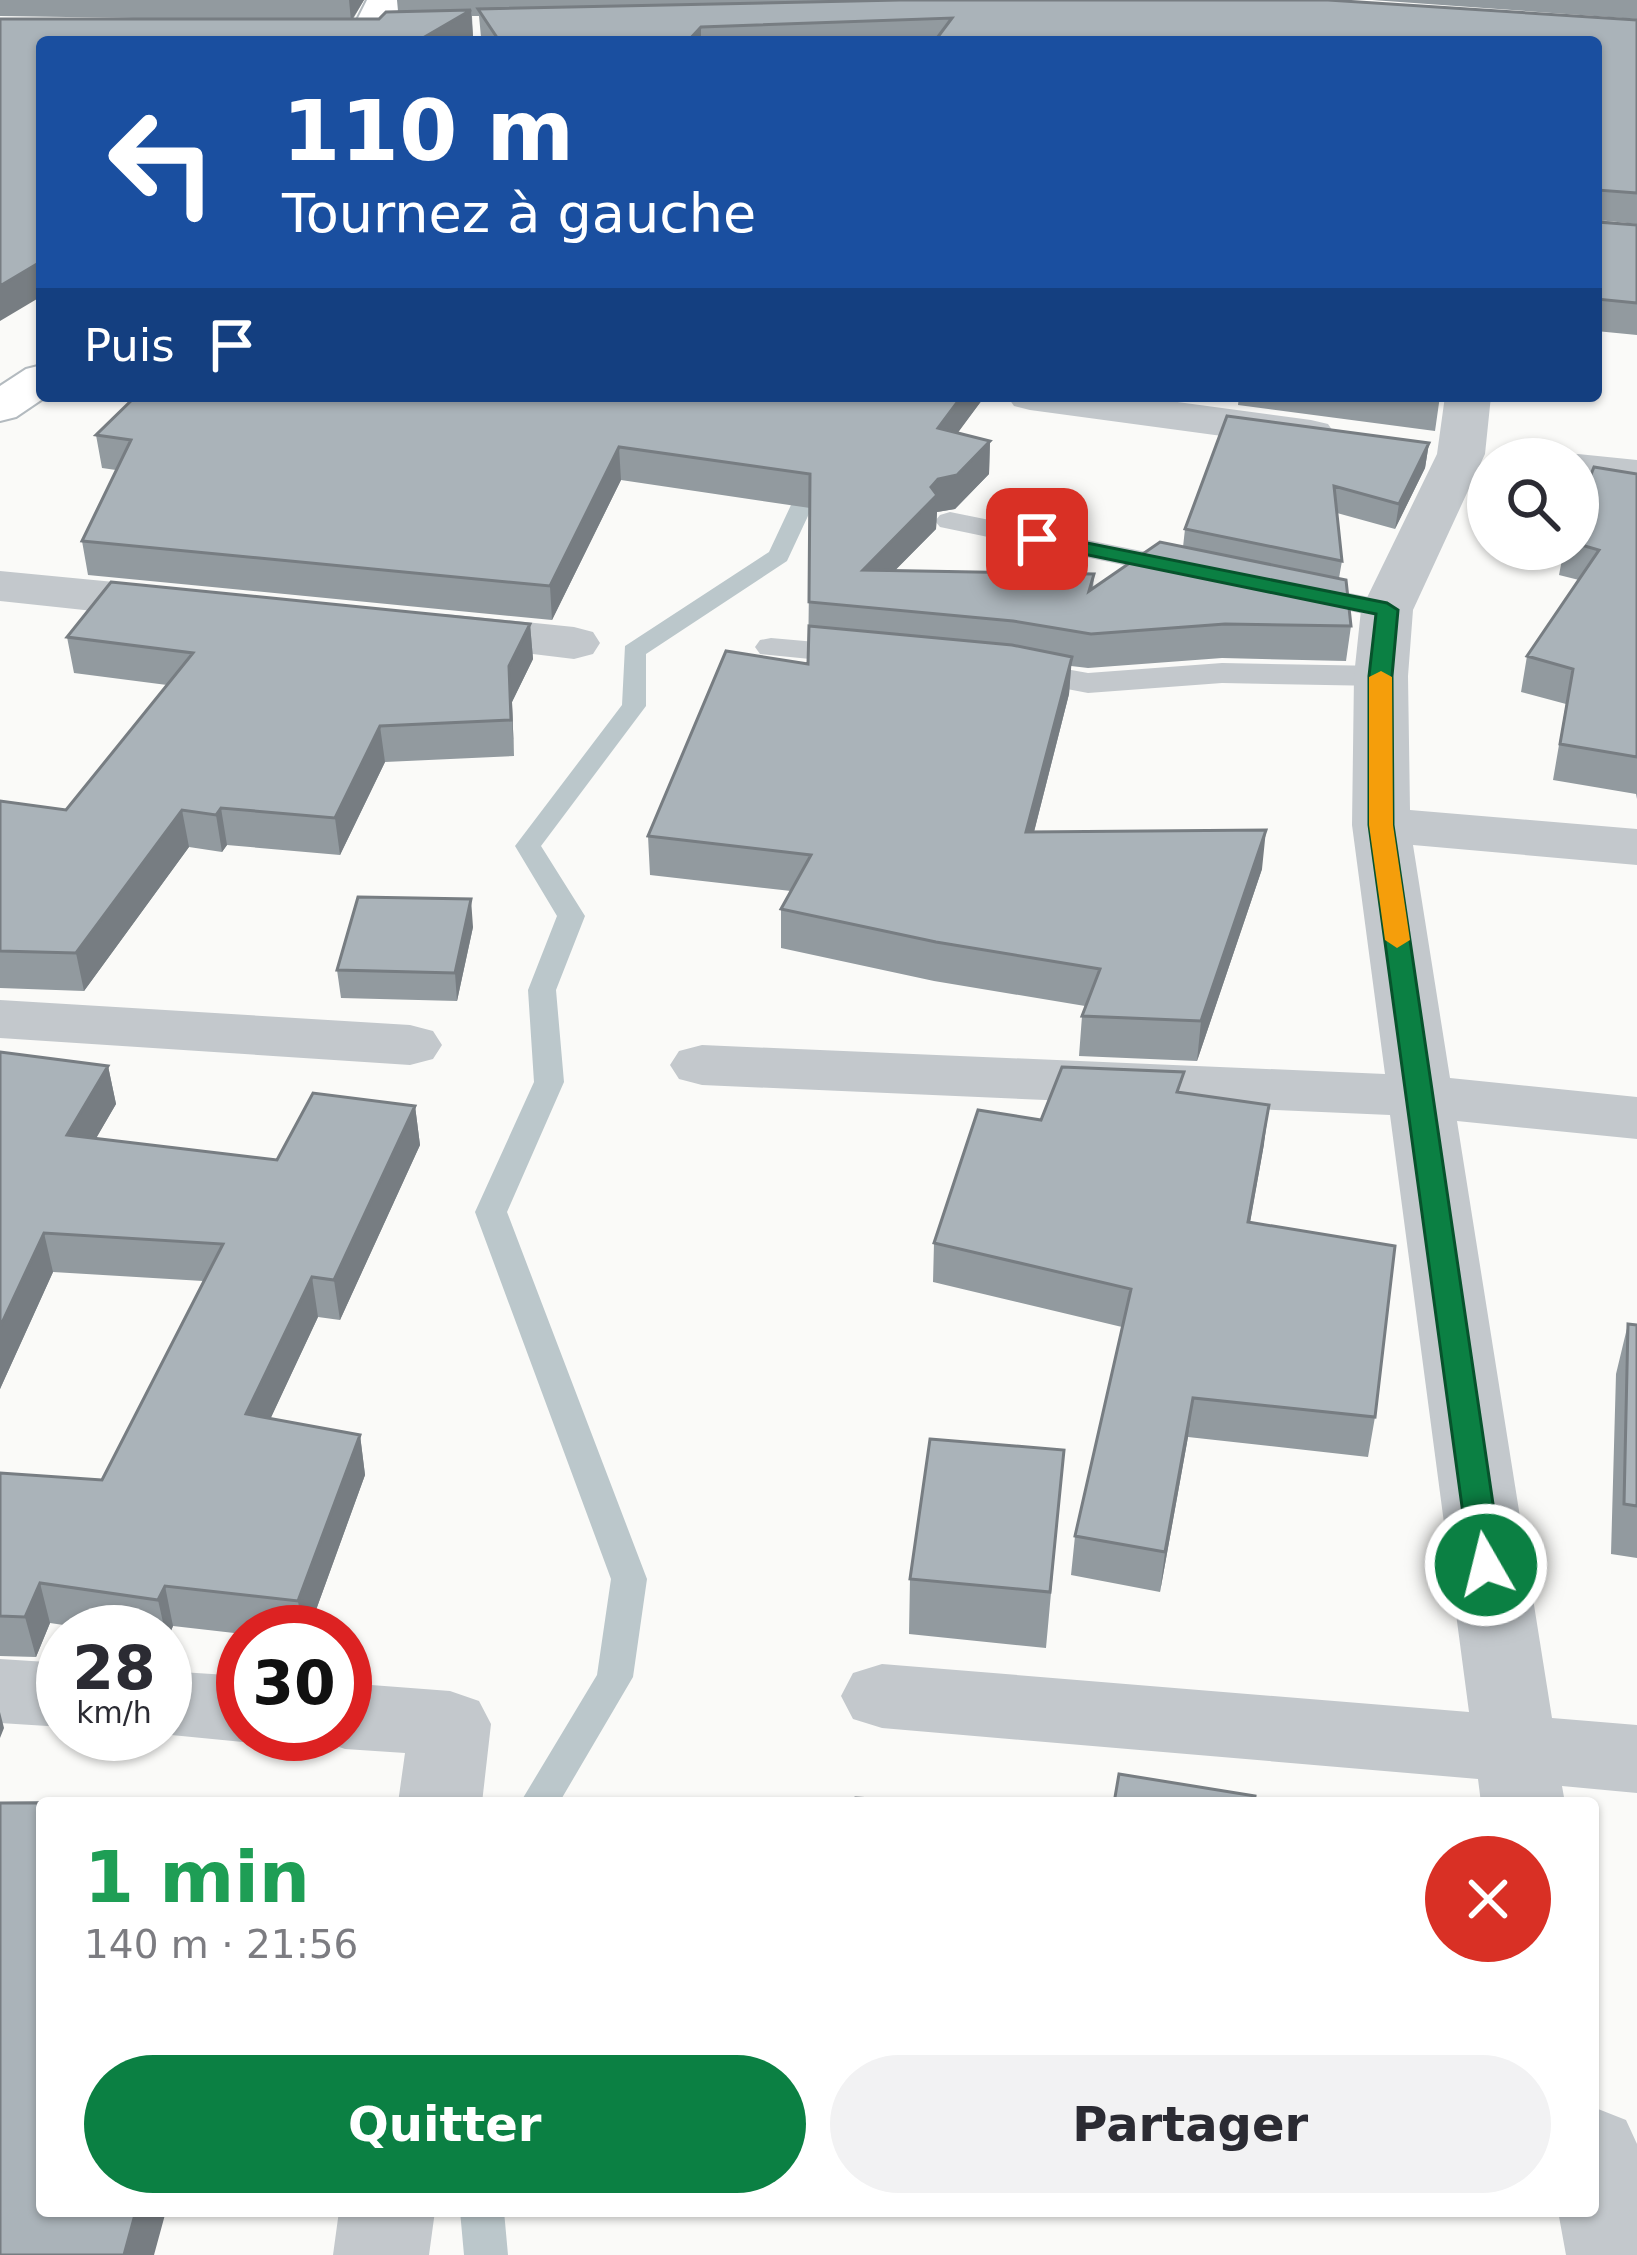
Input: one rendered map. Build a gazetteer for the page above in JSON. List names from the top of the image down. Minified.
{"page":{"turn":["110 m","Tournez à gauche"],"then":"Puis","speed":"28 km/h","limit":"30","heading":["1 min","140 m · 21:56"],"buttons":["Quitter","Partager"]}}
